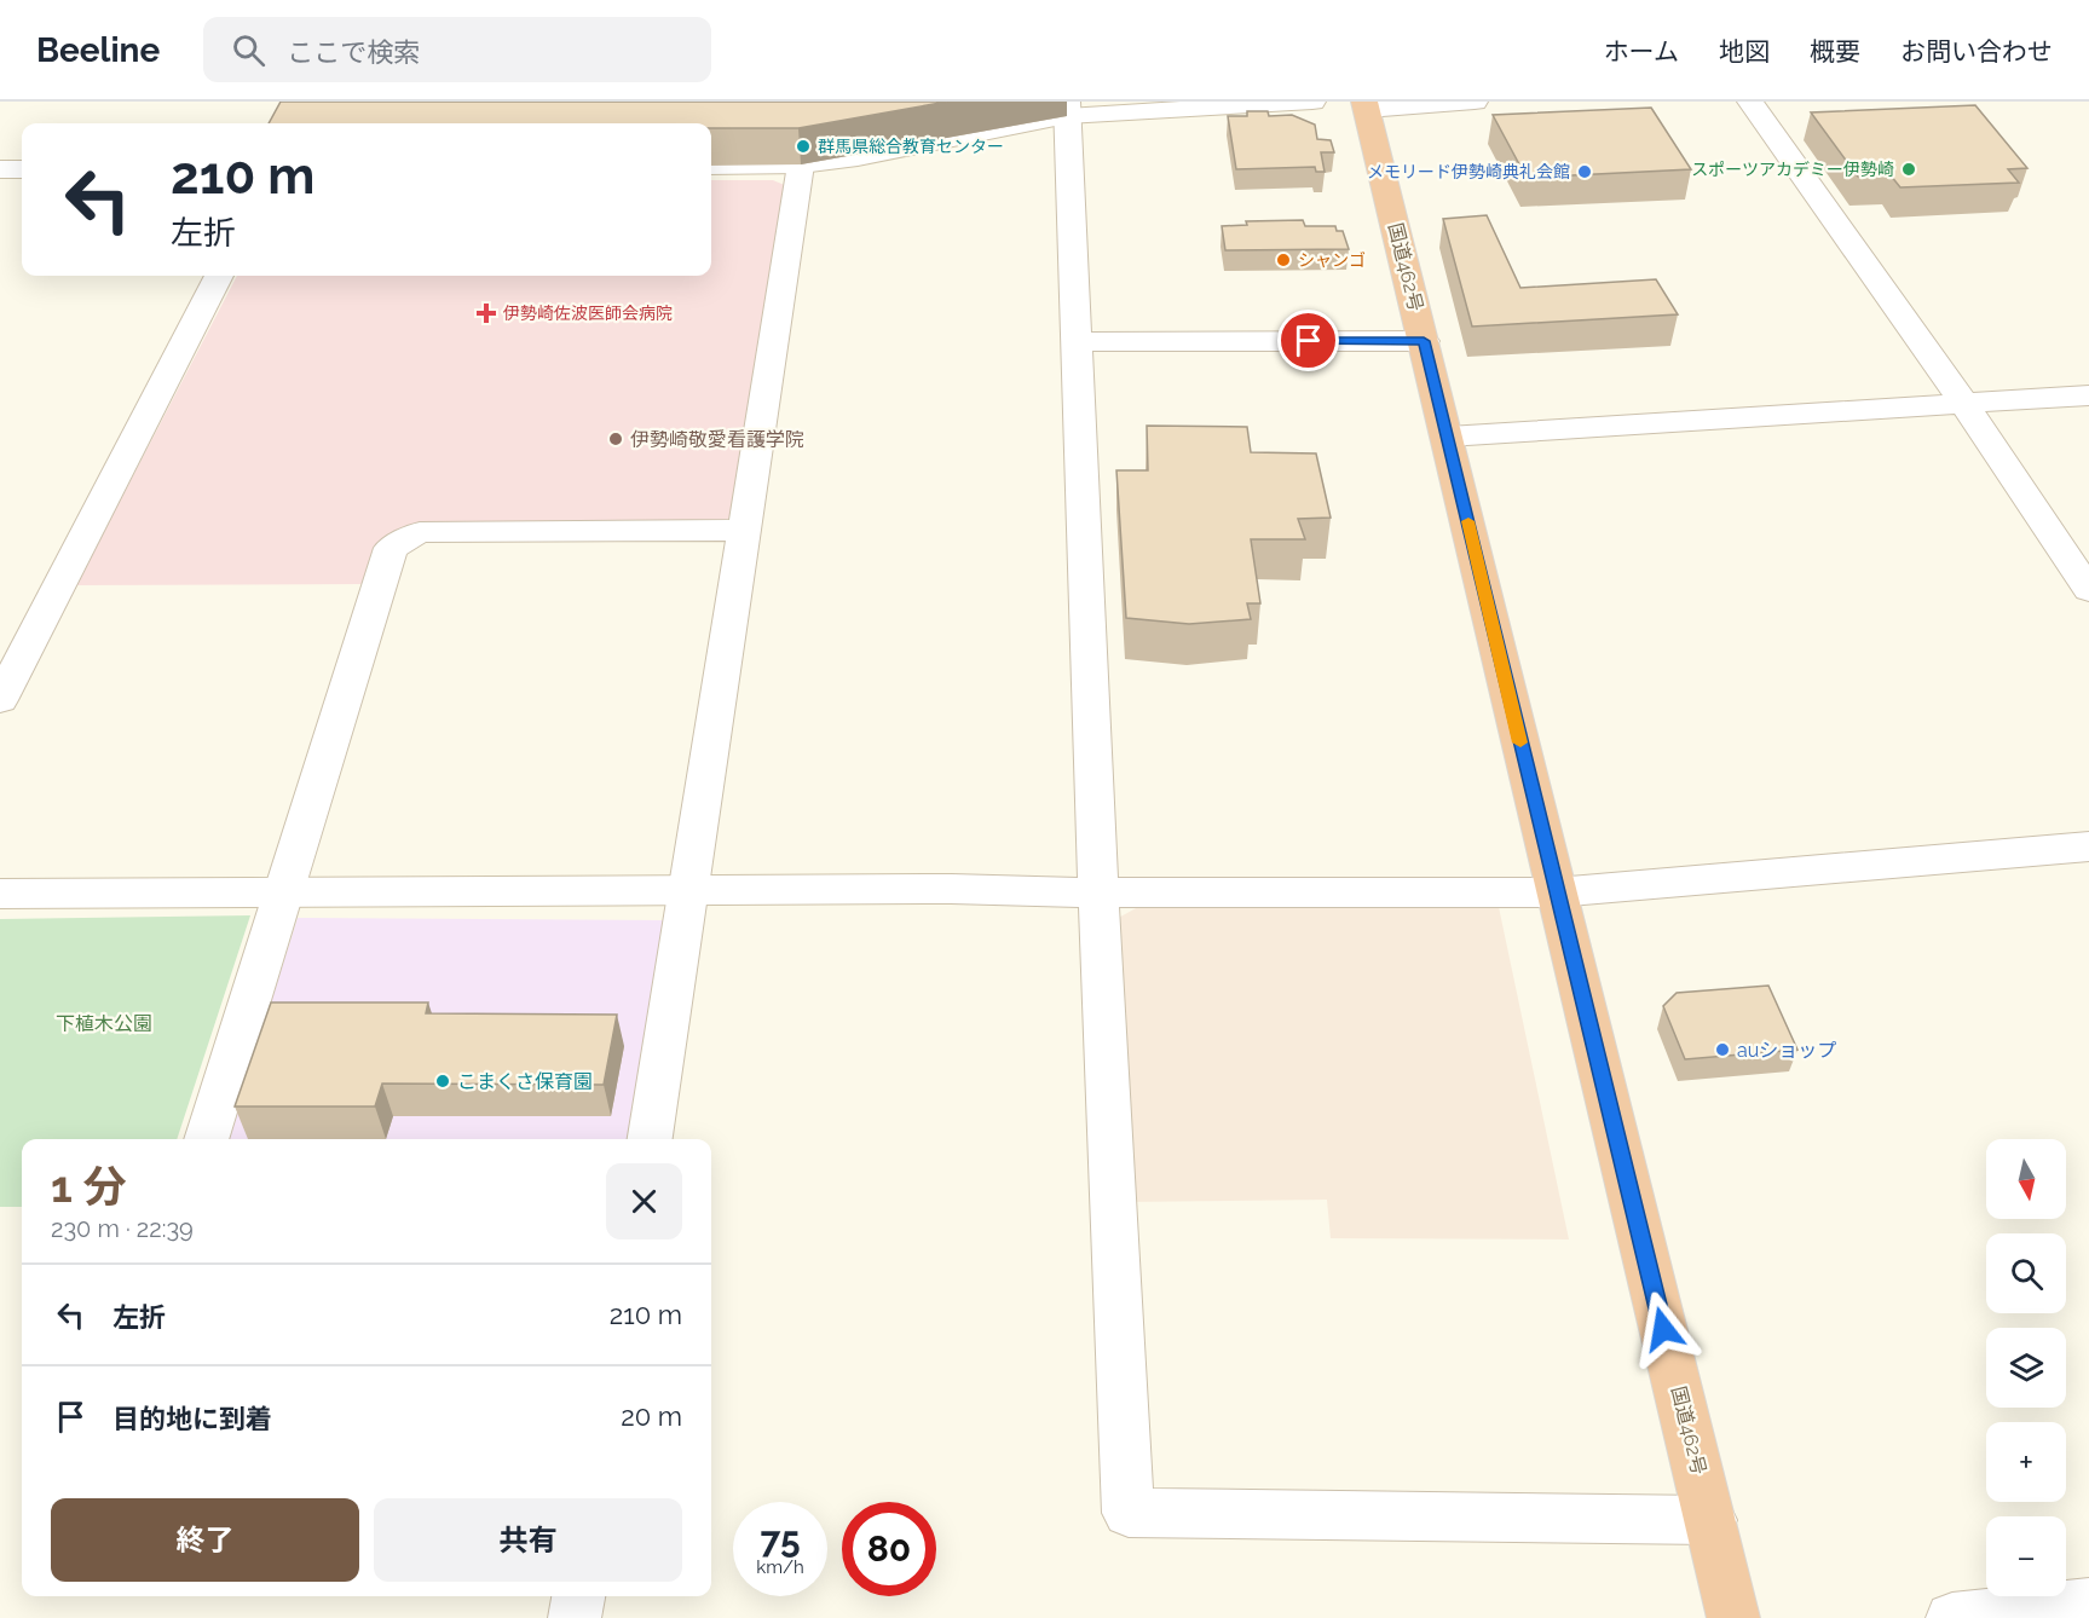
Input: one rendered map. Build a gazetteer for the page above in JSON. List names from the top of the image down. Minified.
{"streets":{"highway":["国道462号"]},"parks":["下植木公園"],"places":{"other":["群馬県総合教育センター","スポーツアカデミー伊勢崎","メモリード伊勢崎典礼会館","シャンゴ","伊勢崎敬愛看護学院","auショップ","こまくさ保育園"],"health":["伊勢崎佐波医師会病院"]},"north":"bottom","page":{"header":"Beeline","search":"ここで検索","nav":["ホーム","地図","概要","お問い合わせ"],"turn":["210 m","左折"],"map_buttons":["+","−"],"heading":["1 分","230 m · 22:39"],"list":[{"name":"左折","value":"210 m"},{"name":"目的地に到着","value":"20 m"}],"buttons":["終了","共有"],"speed":"75 km/h","limit":"80"}}
